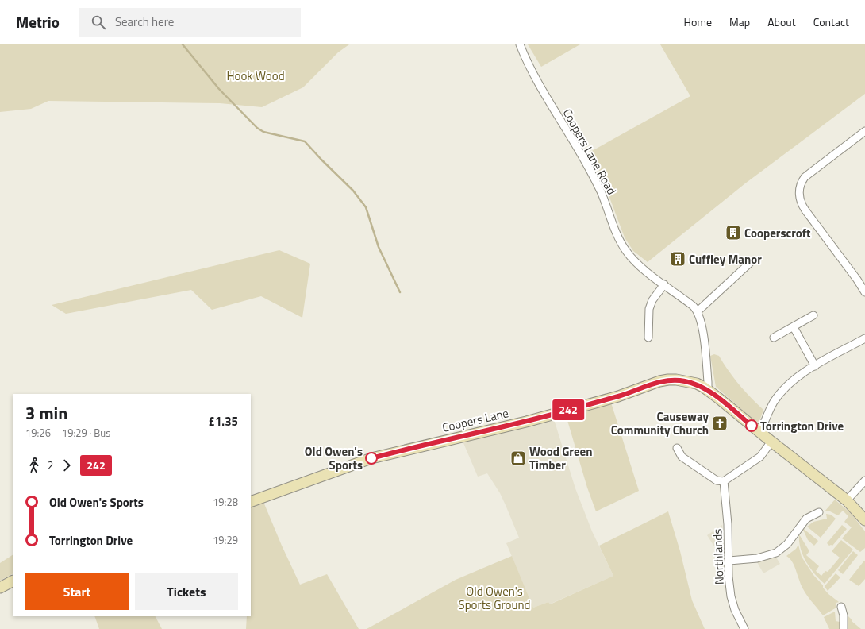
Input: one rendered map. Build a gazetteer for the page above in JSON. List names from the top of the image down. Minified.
{"streets":{"main road":["Coopers Lane"],"street":["Coopers Lane Road","Northlands"]},"parks":["Hook Wood","Old Owen's Sports Ground"],"places":{"building":["Cooperscroft","Cuffley Manor"],"church":["Causeway Community Church"],"other":["Torrington Drive","Old Owen's Sports"],"shop":["Wood Green Timber"]},"lines":["bus line 242"],"page":{"header":"Metrio","search":"Search here","nav":["Home","Map","About","Contact"],"on_map":"242","heading":["3 min","19:26 – 19:29 · Bus","£1.35"],"legs":["2","242"],"list":[{"name":"Old Owen's Sports","value":"19:28"},{"name":"Torrington Drive","value":"19:29"}],"buttons":["Start","Tickets"]}}
